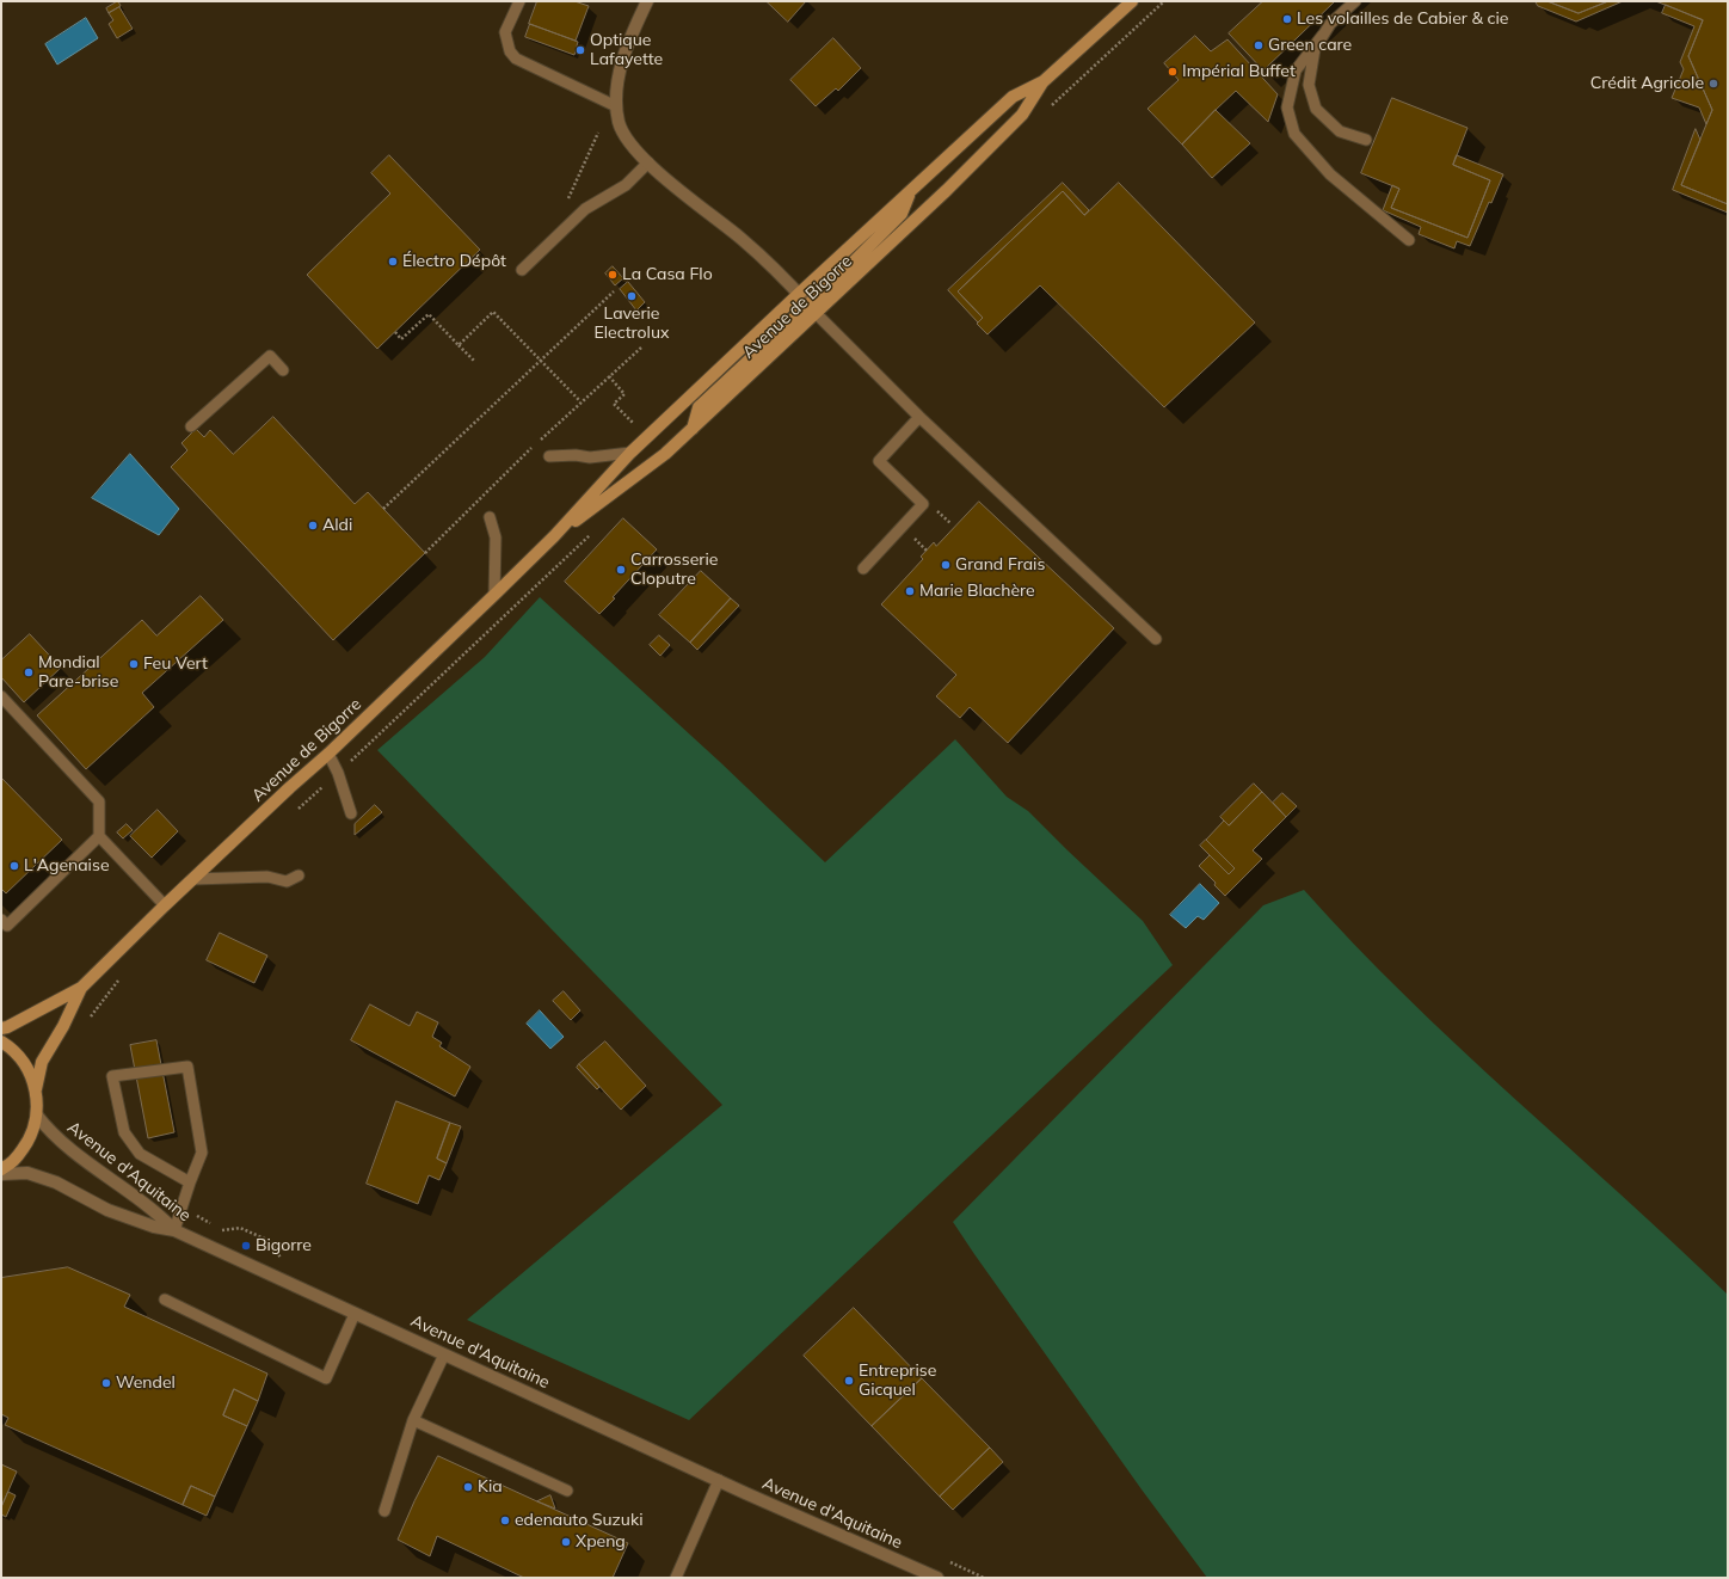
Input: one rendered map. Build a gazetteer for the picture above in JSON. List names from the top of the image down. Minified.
{"streets":{"main road":["Avenue de Bigorre"],"street":["Avenue d'Aquitaine"]},"places":["Les volailles de Cabier & cie","Green care","Optique Lafayette","Impérial Buffet","Crédit Agricole","Électro Dépôt","La Casa Flo","Laverie Electrolux","Aldi","Grand Frais","Carrosserie Cloputre","Marie Blachère","Feu Vert","Mondial Pare-brise","L'Agenaise","Bigorre","Entreprise Gicquel","Wendel","Kia","edenauto Suzuki","Xpeng"]}
